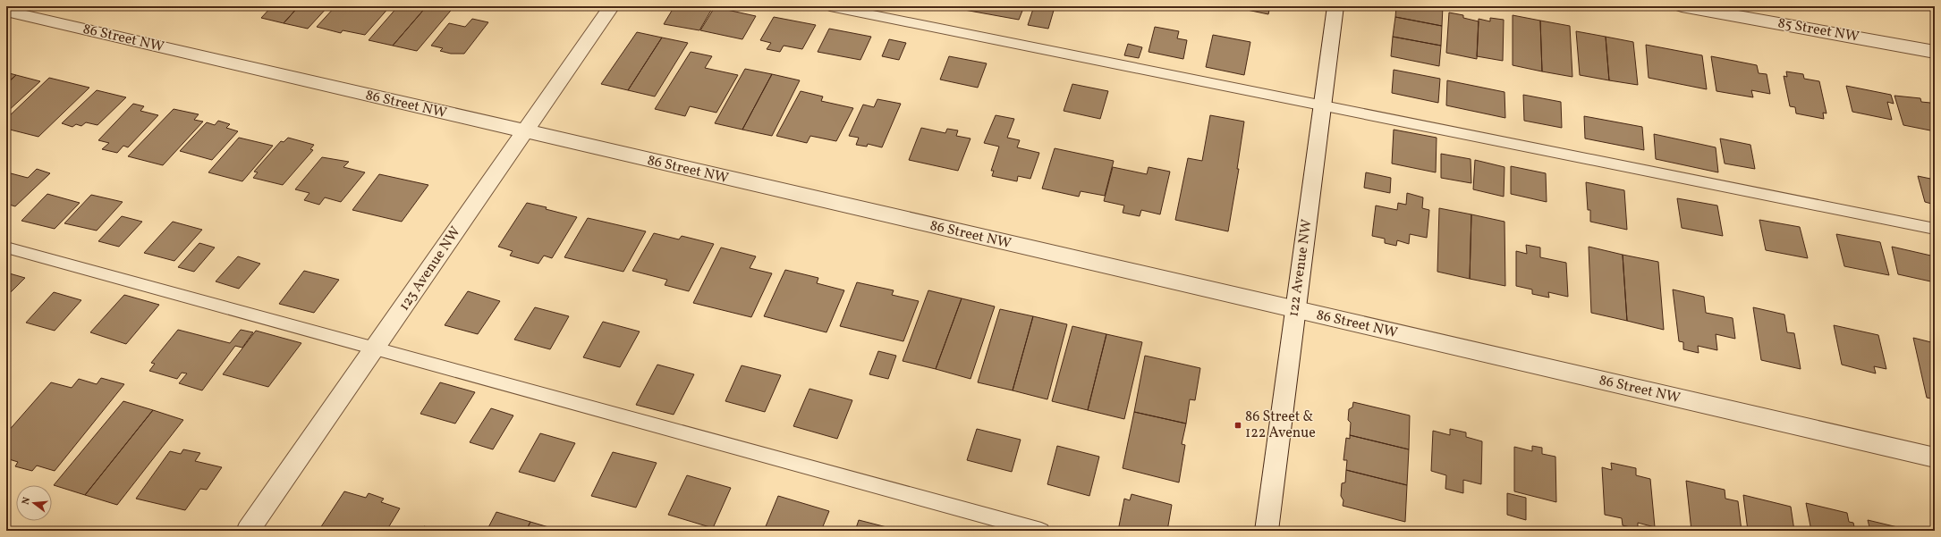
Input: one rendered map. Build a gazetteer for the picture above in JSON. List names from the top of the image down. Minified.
{"streets":{"street":["85 Street NW","86 Street NW","122 Avenue NW","123 Avenue NW"]},"crossings":[["86 Street NW","122 Avenue NW"],["86 Street NW","123 Avenue NW"]],"places":{"transit":["86 Street & 122 Avenue"]},"north":"left"}
